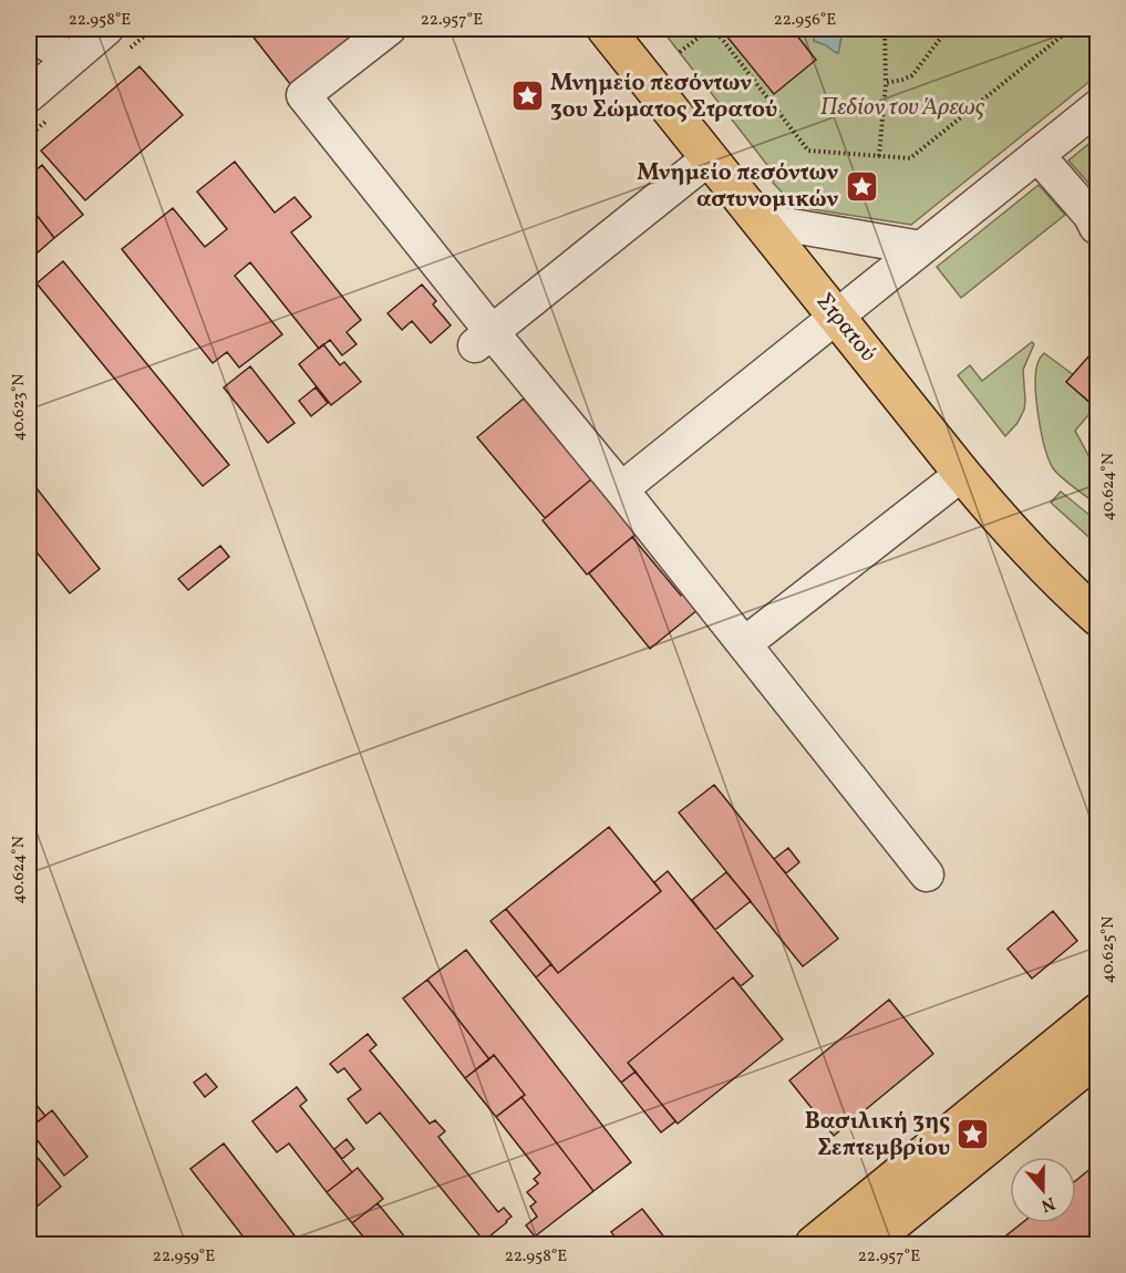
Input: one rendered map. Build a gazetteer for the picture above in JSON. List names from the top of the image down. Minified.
{"streets":{"main road":["Στρατού"]},"parks":["Πεδίον του Άρεως"],"places":{"place":["Μνημείο πεσόντων 3ου Σώματος Στρατού","Μνημείο πεσόντων αστυνομικών","Βασιλική 3ης Σεπτεμβρίου"]},"north":"bottom","coordinates":["22.958°E","22.957°E","22.956°E","40.623°N","40.624°N","40.625°N","22.959°E"]}
